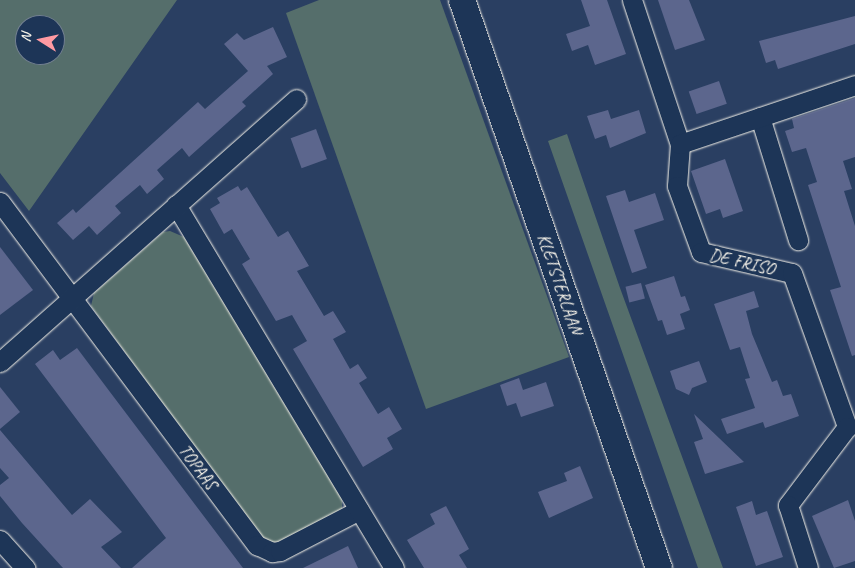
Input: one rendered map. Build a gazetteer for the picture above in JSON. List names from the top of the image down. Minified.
{"streets":{"main road":["KLETSTERLAAN"],"street":["DE FRISO","TOPAAS"]},"north":"left"}
